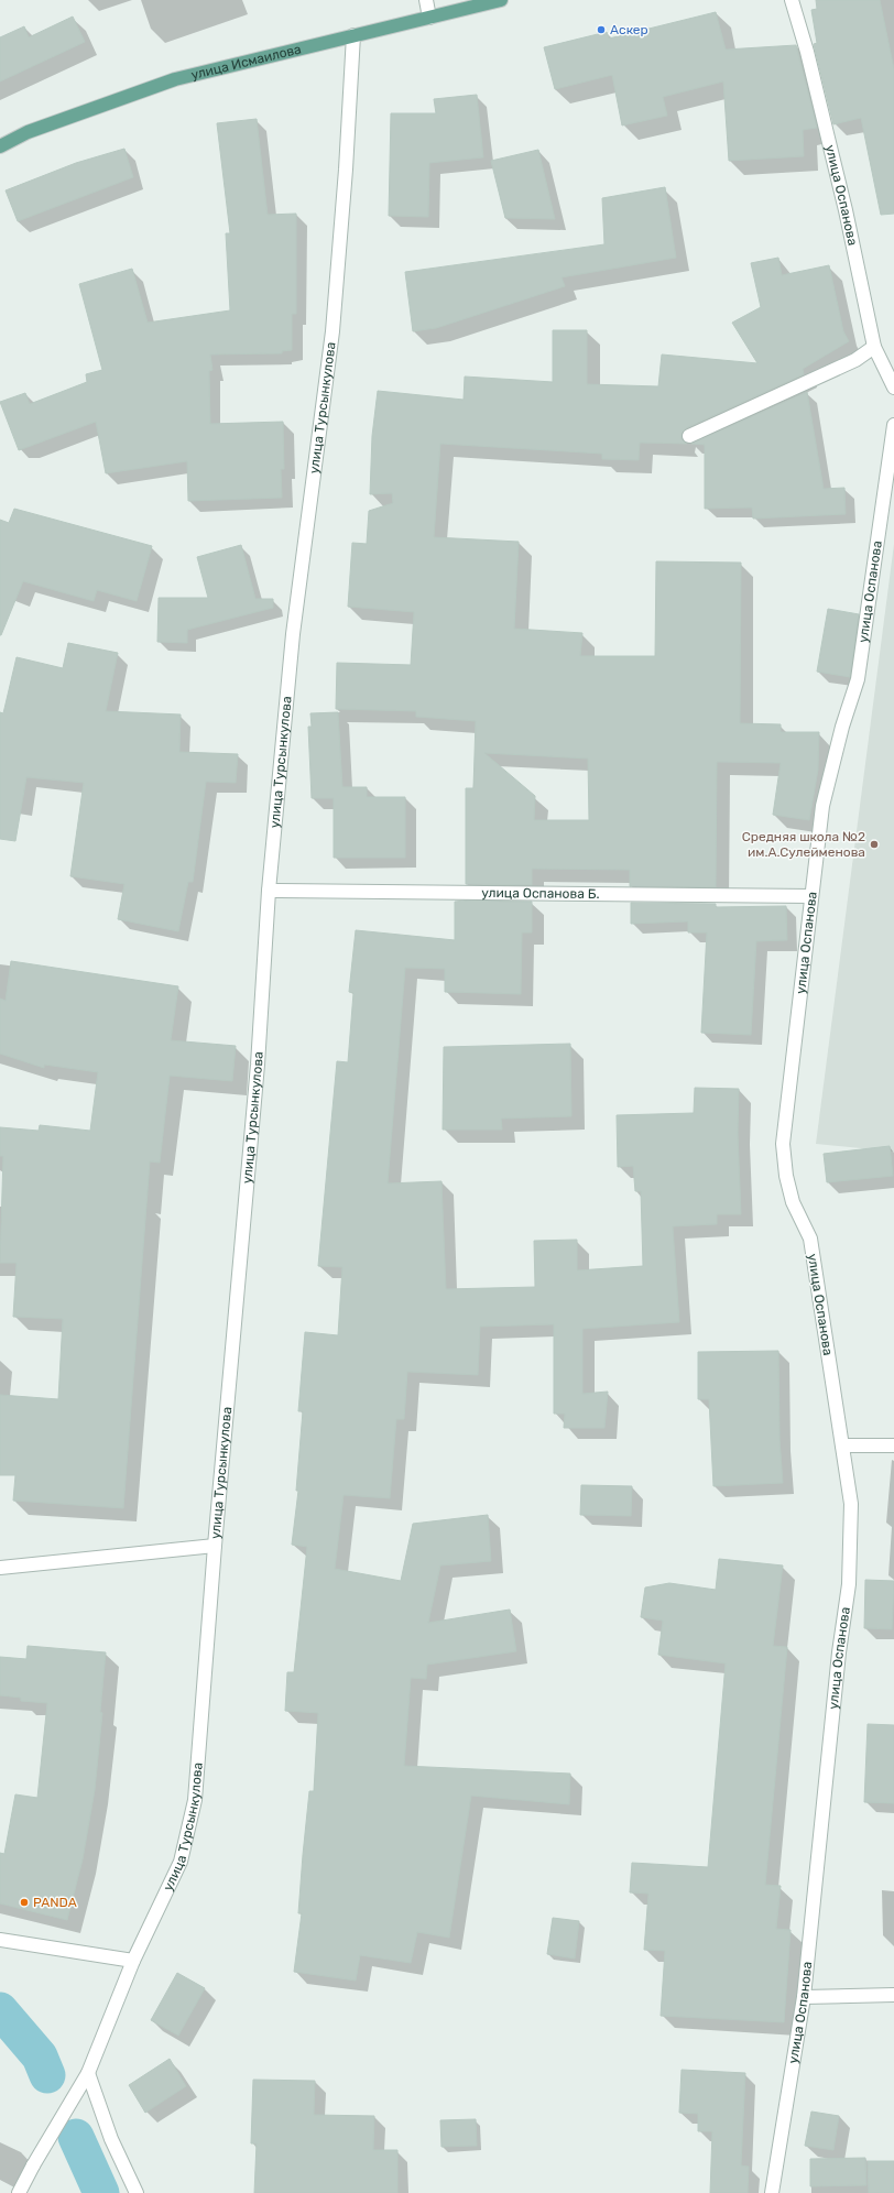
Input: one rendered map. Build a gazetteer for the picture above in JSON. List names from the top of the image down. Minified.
{"streets":{"main road":["улица Исмаилова"],"street":["улица Оспанова","улица Турсынкулова","улица Оспанова Б."]},"crossings":[["улица Исмаилова","улица Турсынкулова"],["улица Оспанова","улица Оспанова Б."],["улица Турсынкулова","улица Оспанова Б."]],"places":["Аскер","Средняя школа №2 им.А.Сулейменова","PANDA"]}
